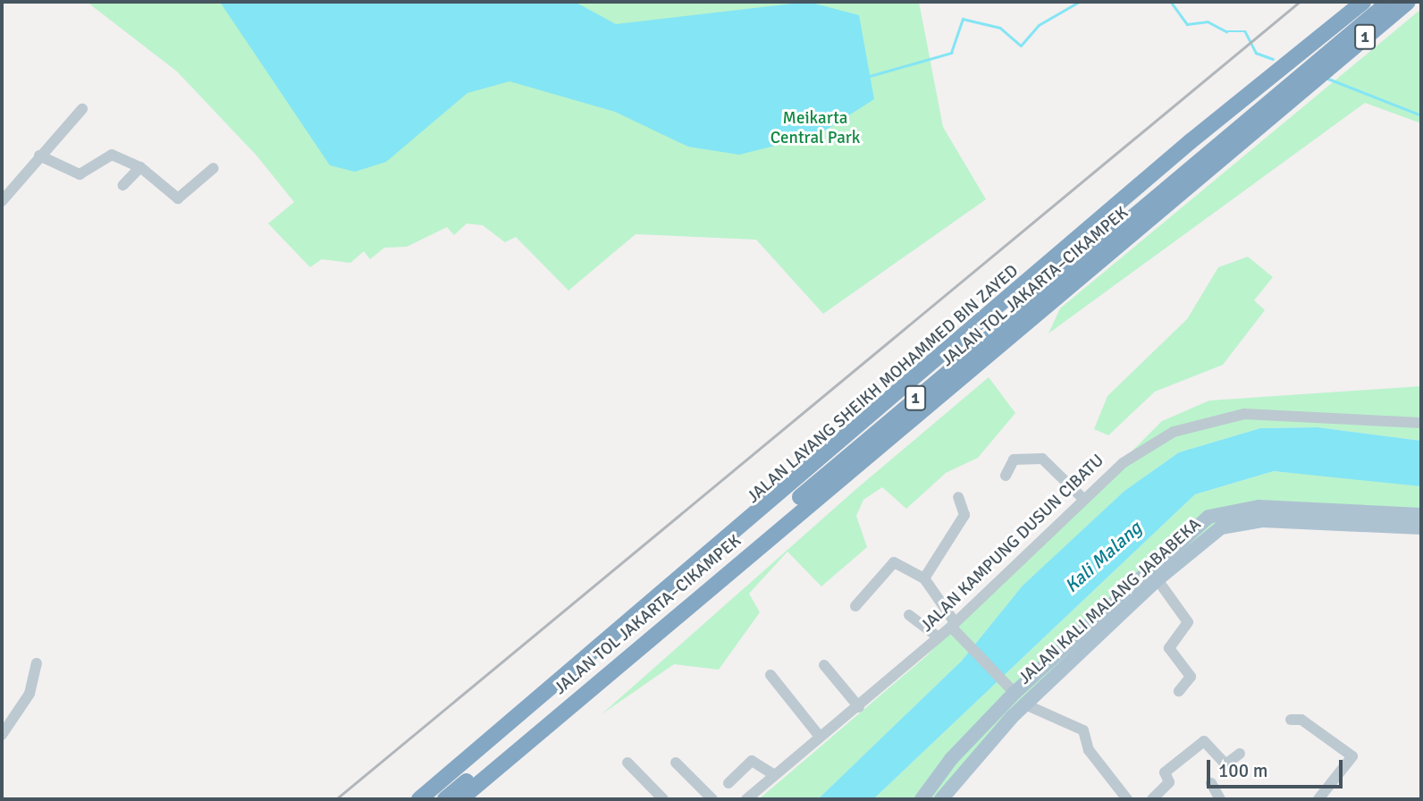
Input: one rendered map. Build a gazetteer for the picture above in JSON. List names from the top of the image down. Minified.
{"streets":{"highway":["1","JALAN TOL JAKARTA–CIKAMPEK","JALAN LAYANG SHEIKH MOHAMMED BIN ZAYED"],"main road":["JALAN KALI MALANG JABABEKA"],"street":["JALAN KAMPUNG DUSUN CIBATU"]},"crossings":[["JALAN TOL JAKARTA–CIKAMPEK","JALAN LAYANG SHEIKH MOHAMMED BIN ZAYED"]],"water":["Kali Malang"],"parks":["Meikarta Central Park"],"scale_bar":"100 m"}
